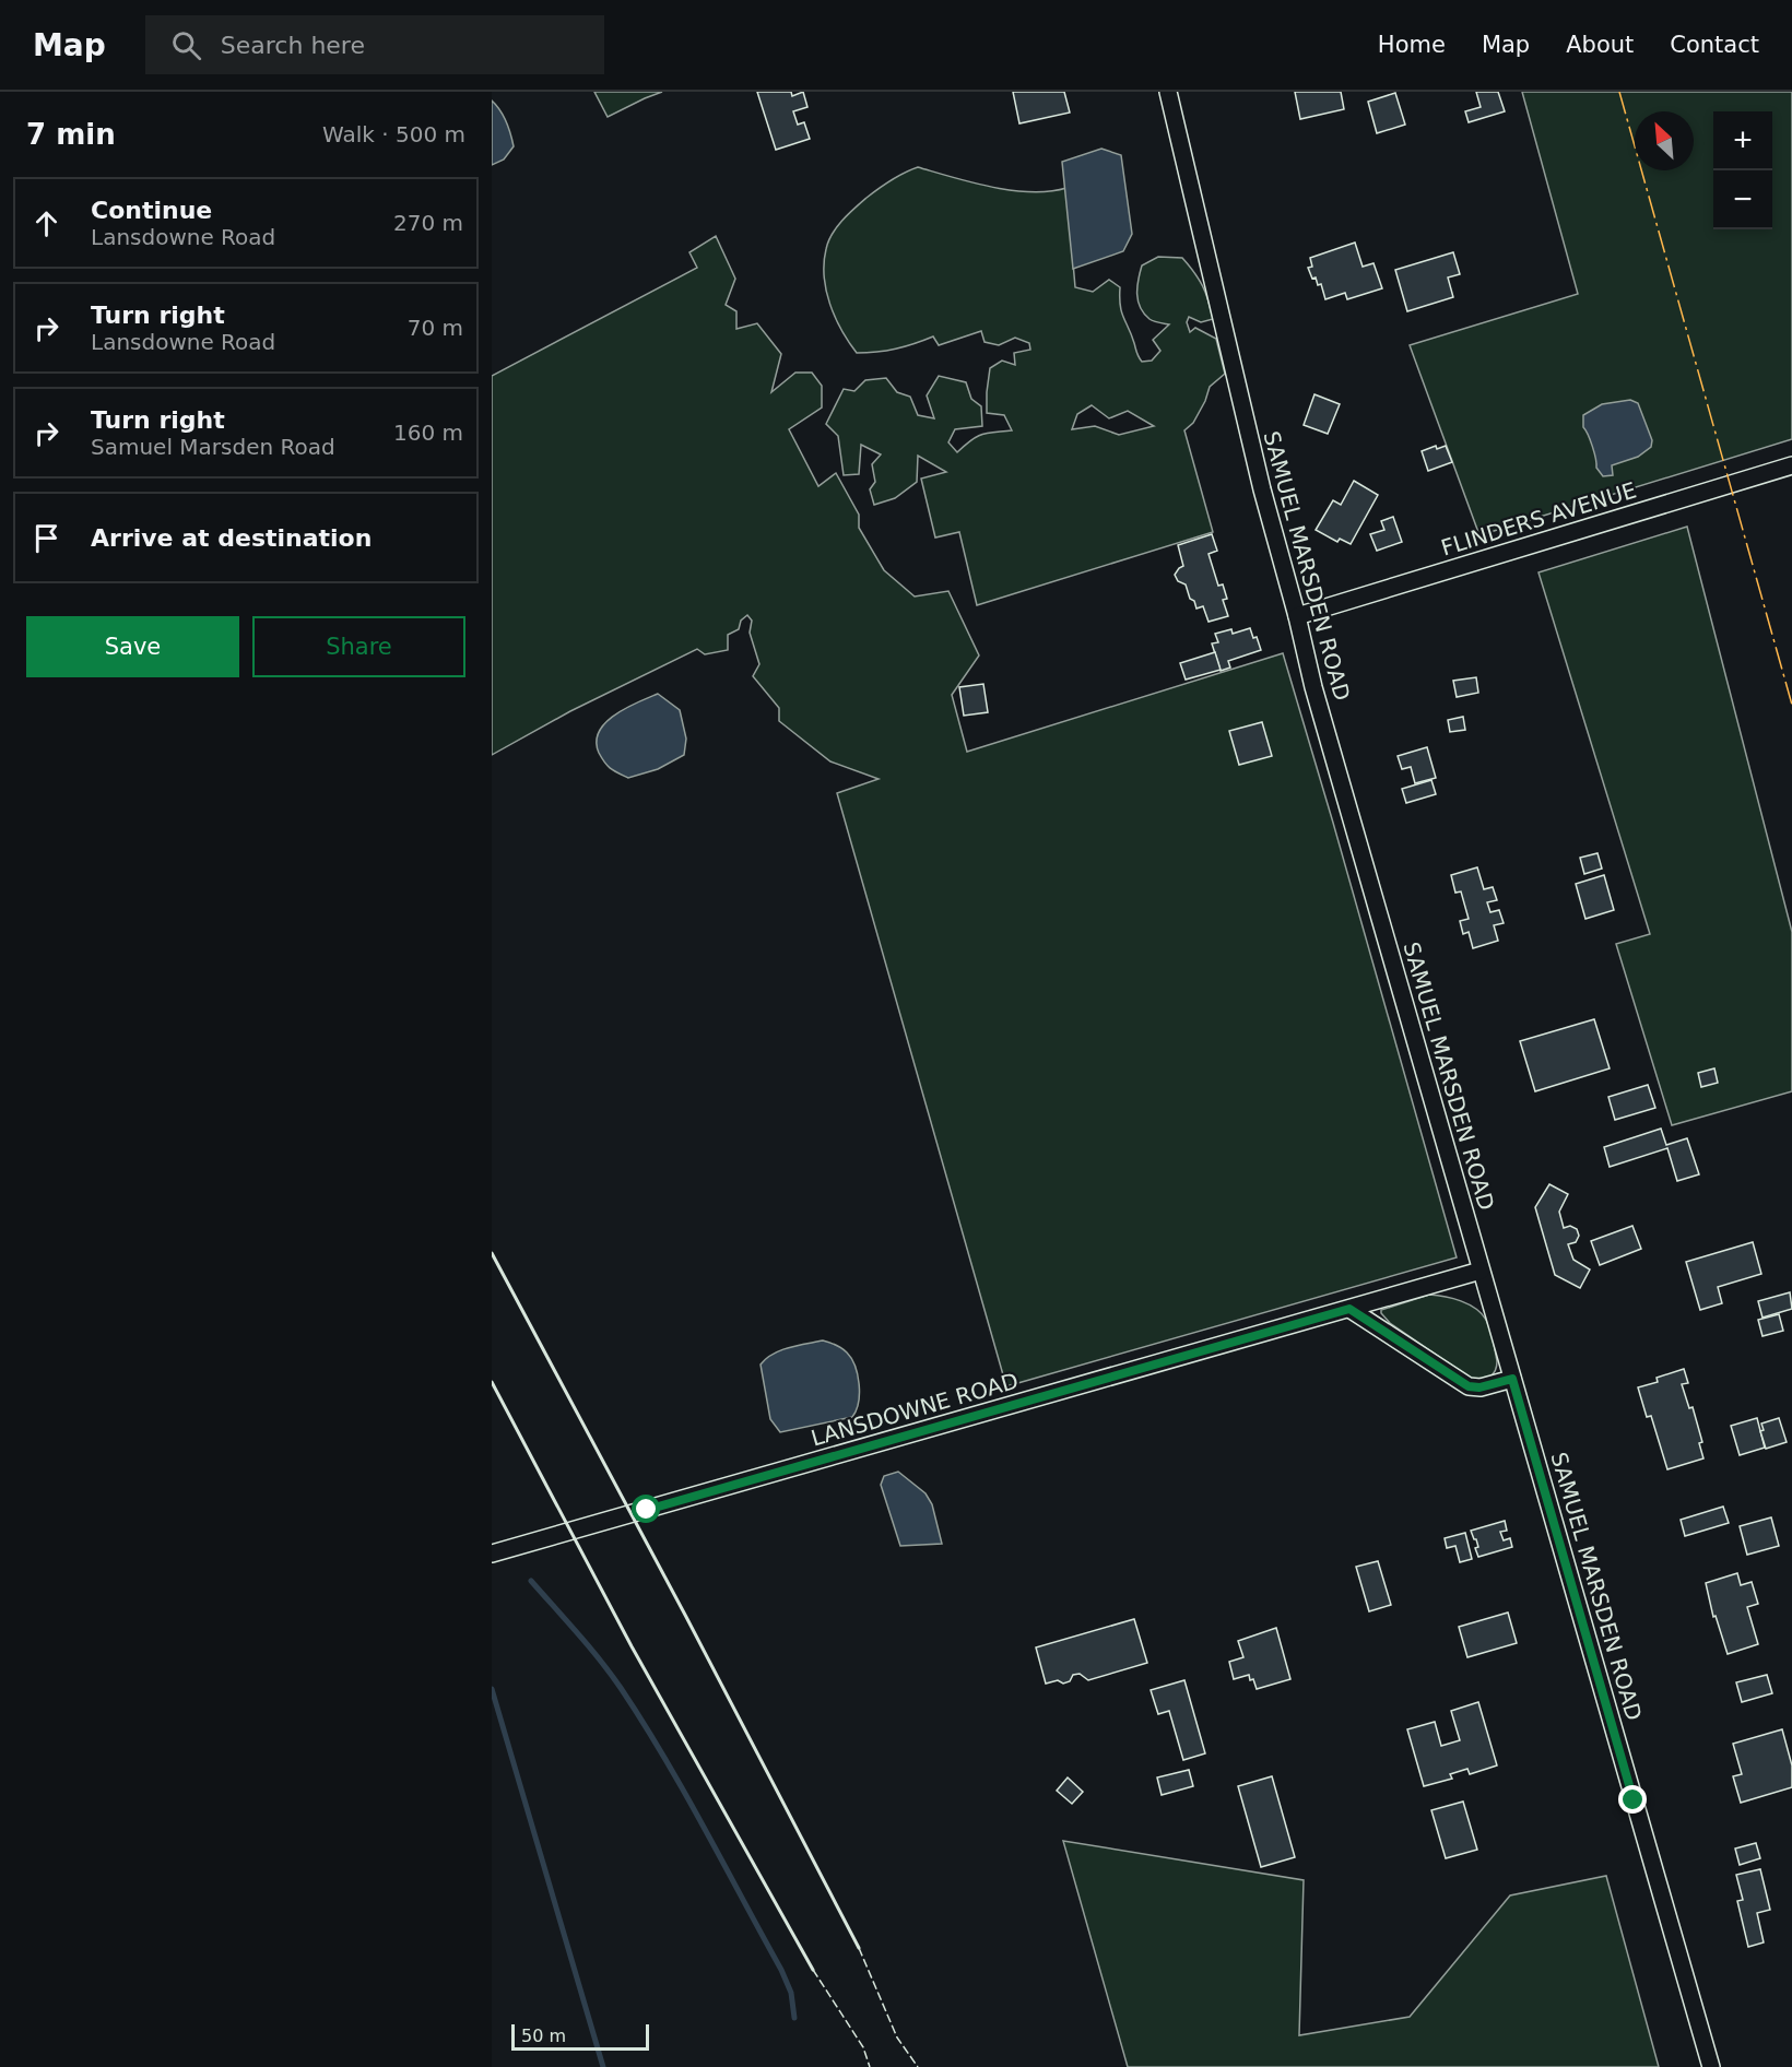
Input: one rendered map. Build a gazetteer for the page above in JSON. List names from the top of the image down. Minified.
{"streets":{"street":["FLINDERS AVENUE","SAMUEL MARSDEN ROAD","LANSDOWNE ROAD"]},"crossings":[["FLINDERS AVENUE","SAMUEL MARSDEN ROAD"],["SAMUEL MARSDEN ROAD","LANSDOWNE ROAD"]],"scale_bar":"50 m","north":"top left","page":{"header":"Map","search":"Search here","nav":["Home","Map","About","Contact"],"heading":["7 min","Walk · 500 m"],"map_buttons":["+","−"],"list":[["Continue","Lansdowne Road","270 m"],["Turn right","Lansdowne Road","70 m"],["Turn right","Samuel Marsden Road","160 m"],"Arrive at destination"],"buttons":["Save","Share"],"scale":"50 m"}}
